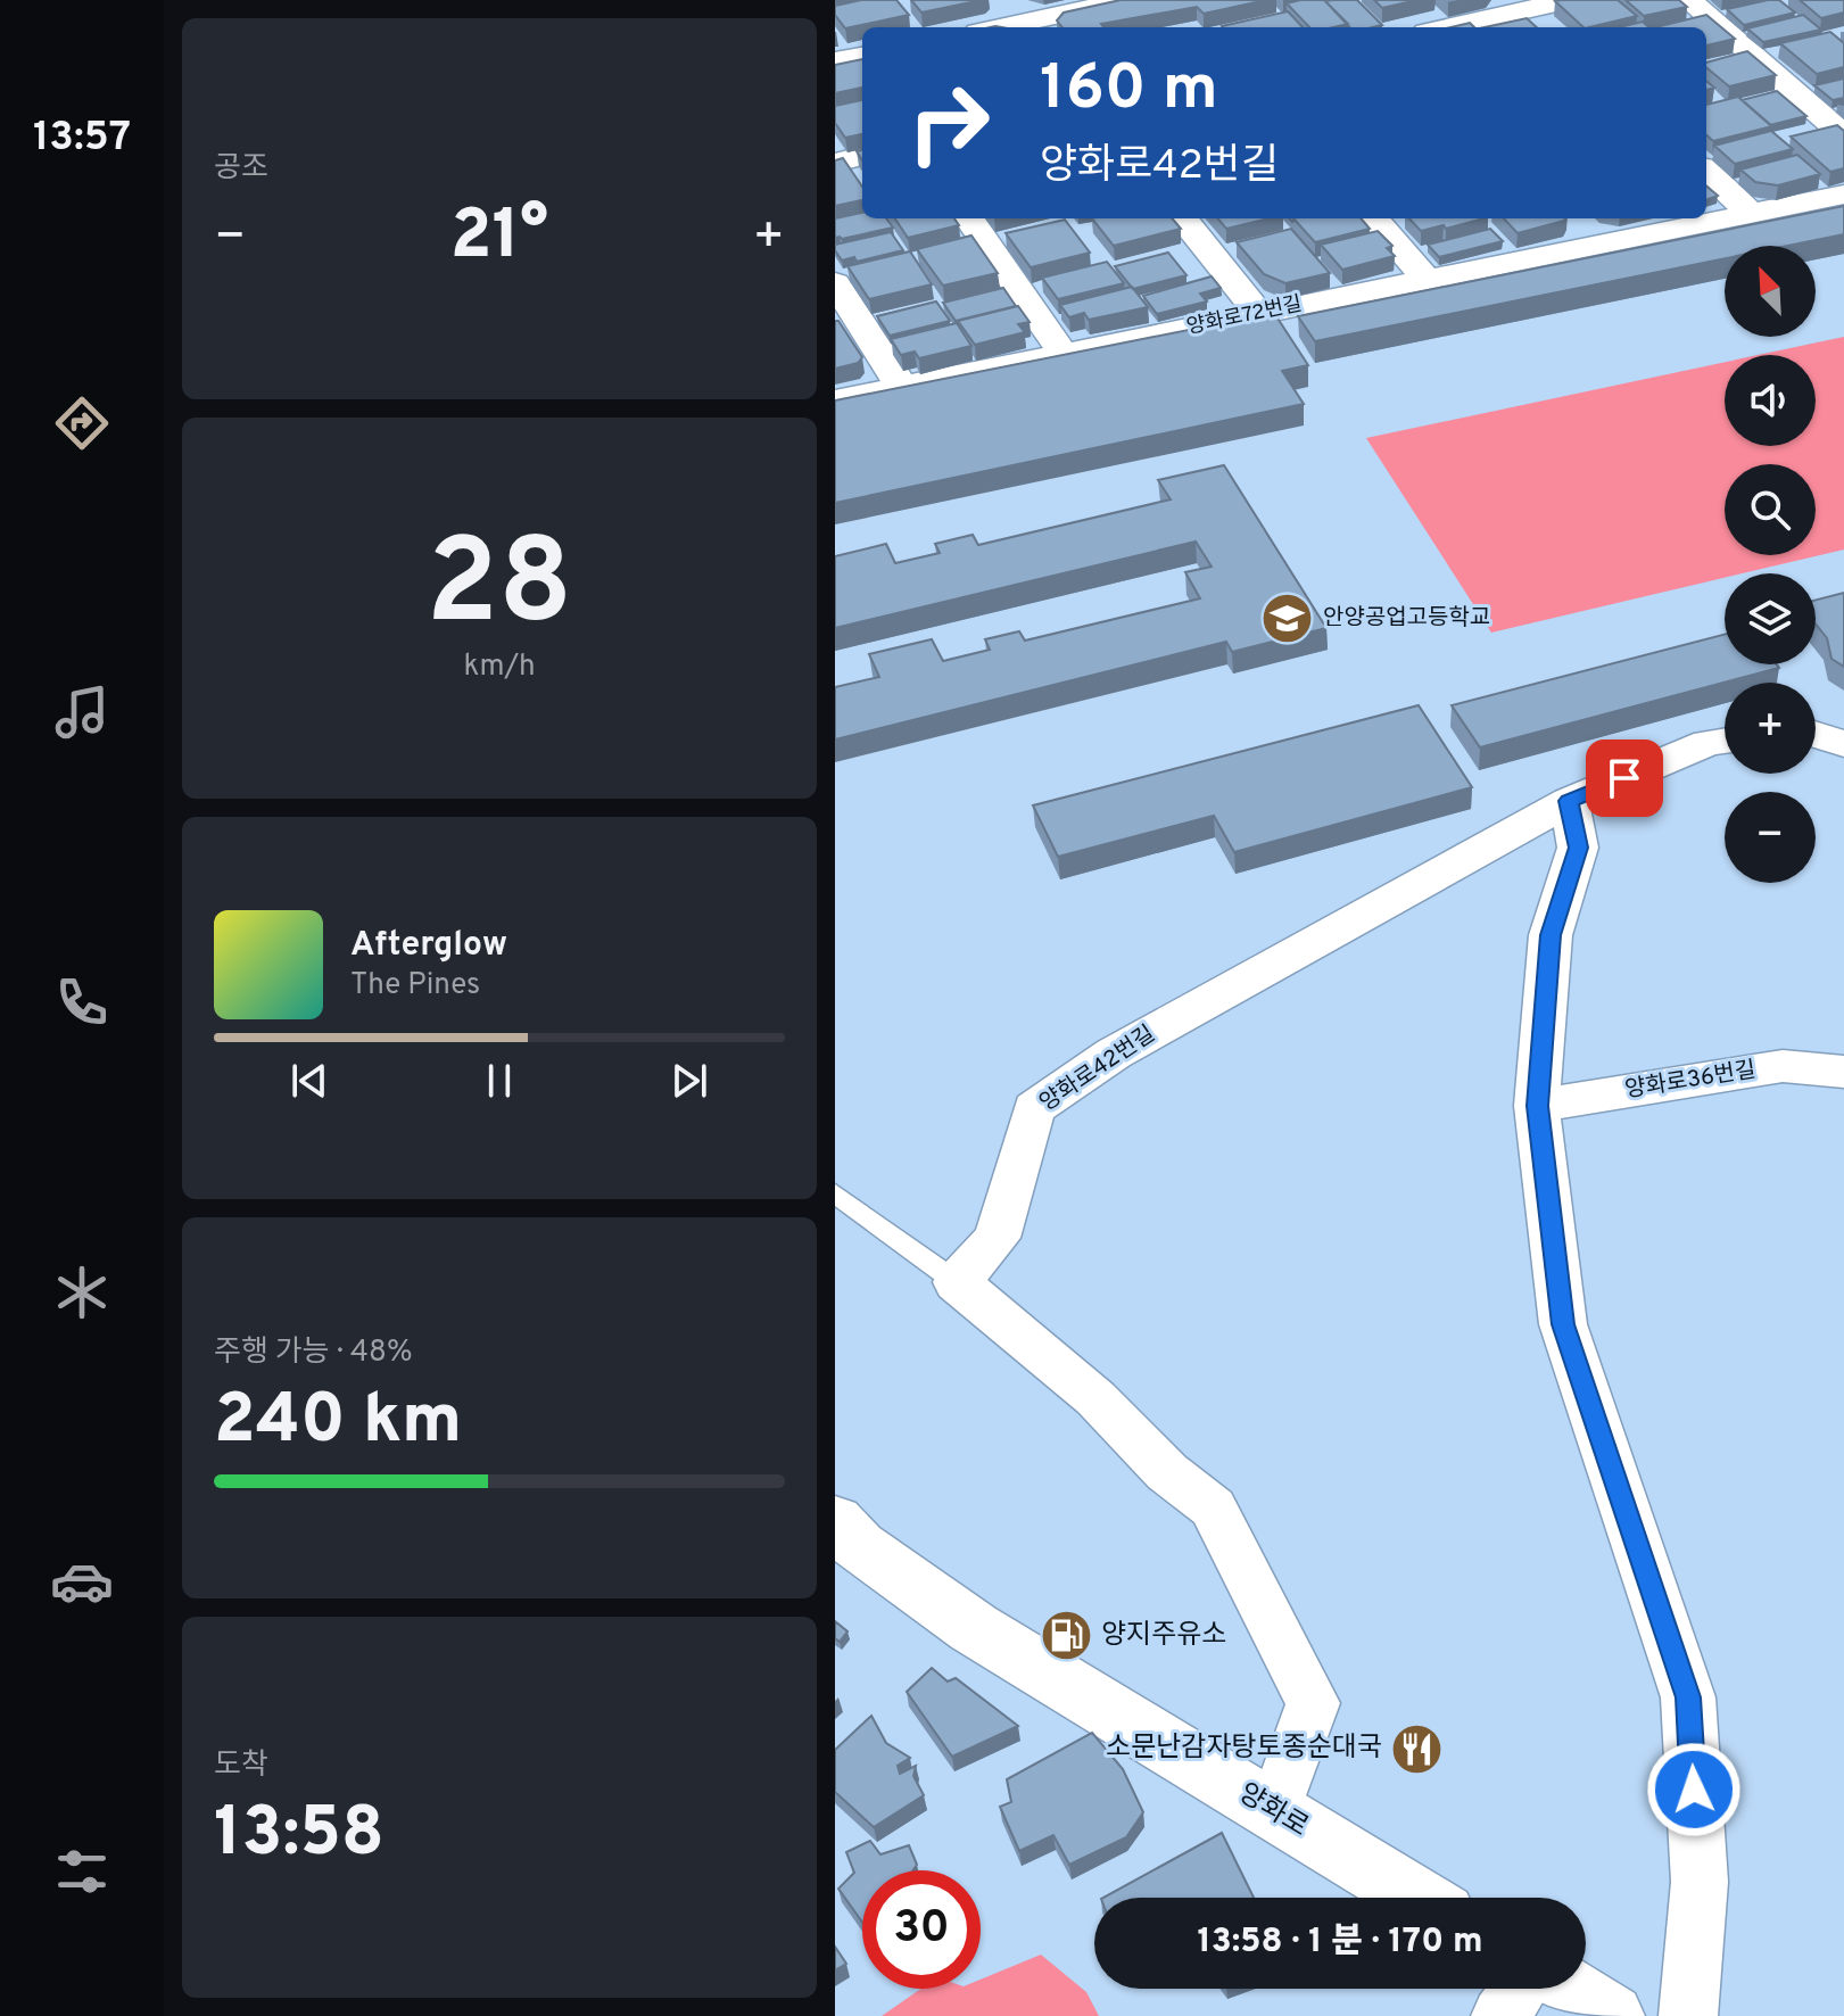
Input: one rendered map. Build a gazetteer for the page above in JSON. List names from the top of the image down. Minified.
{"streets":{"street":["양화로72번길","양화로42번길","양화로36번길","양화로"]},"places":{"school or university":["안양공업고등학교"],"fuel station":["양지주유소"],"restaurant":["소문난감자탕토종순대국"]},"north":"top left","page":{"tabs":"13:57","tile":["공조",["28","km/h"],["주행 가능 · 48%","240 km"],["도착","13:58"]],"turn":["160 m","양화로42번길"],"heat":["−","21°","+"],"map_buttons":["+","−"],"song":["Afterglow","The Pines"],"limit":"30","trip":"13:58 · 1 분 · 170 m"}}
